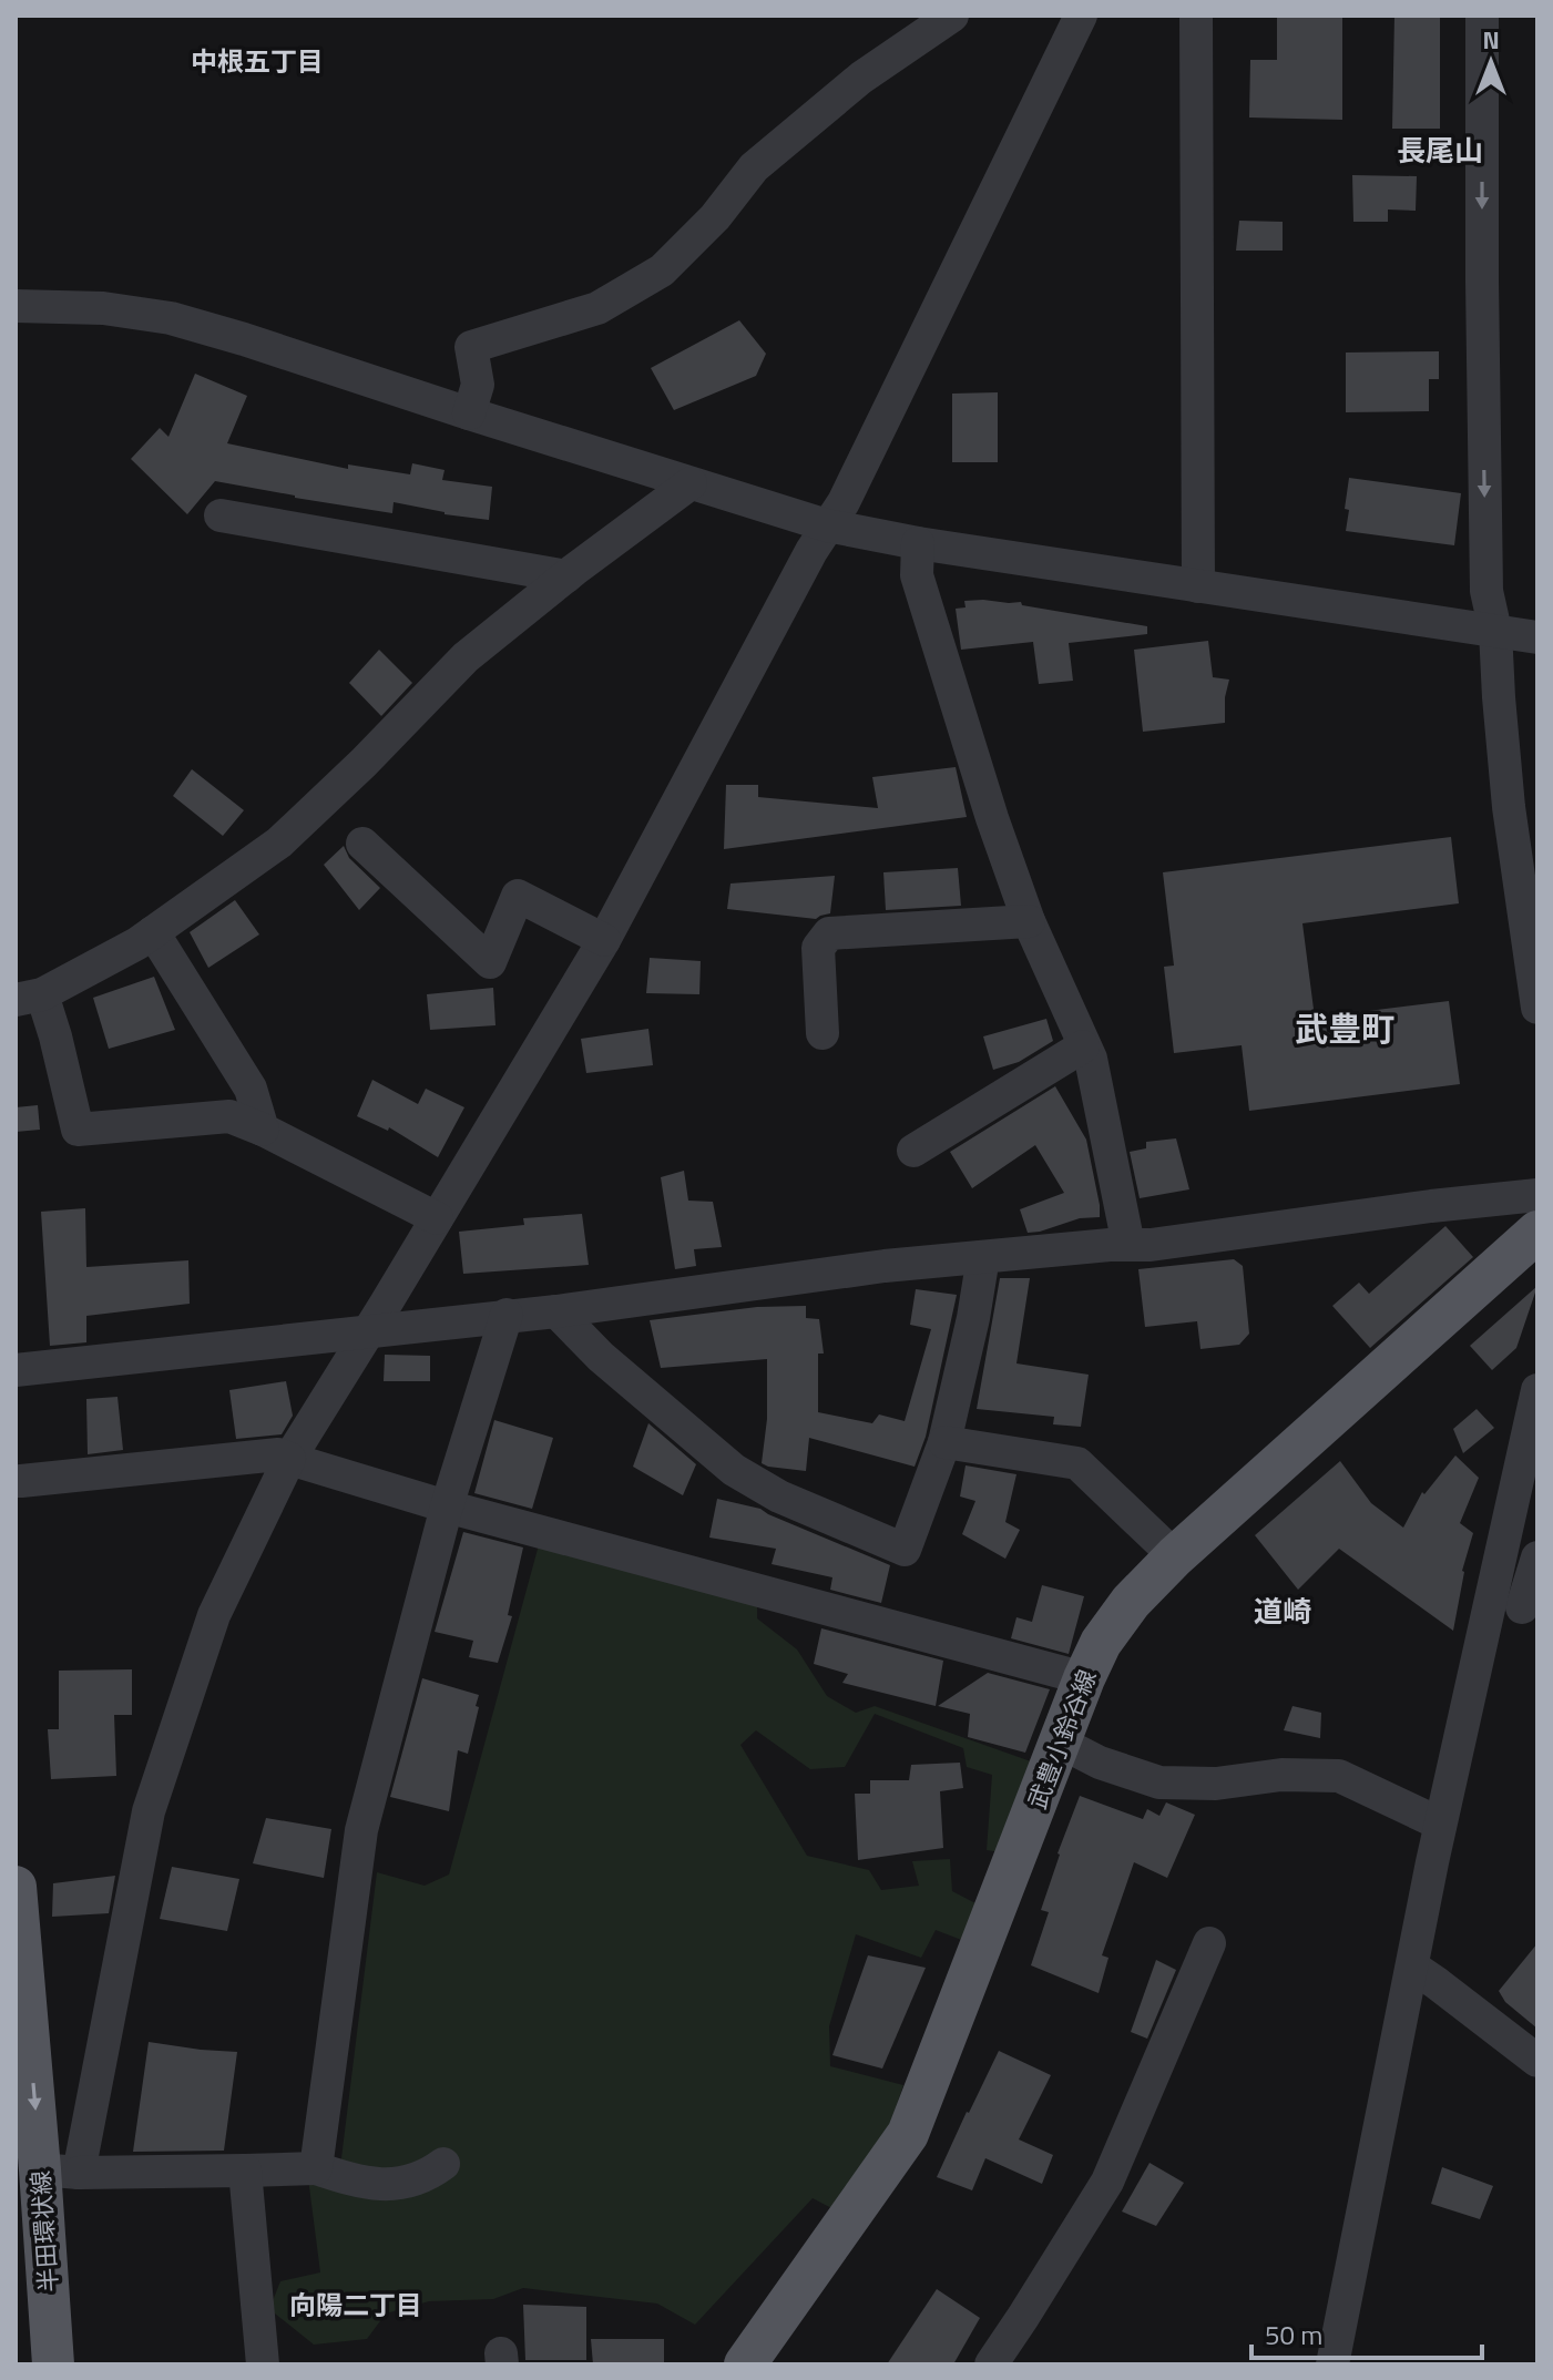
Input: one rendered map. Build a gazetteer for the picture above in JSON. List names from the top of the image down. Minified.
{"streets":{"main road":["武豊小鈴谷線","半田環状線"]},"one_way":["半田環状線"],"districts":["中根五丁目","長尾山","武豊町","道崎","向陽二丁目"],"scale_bar":"50 m","north":"top"}
